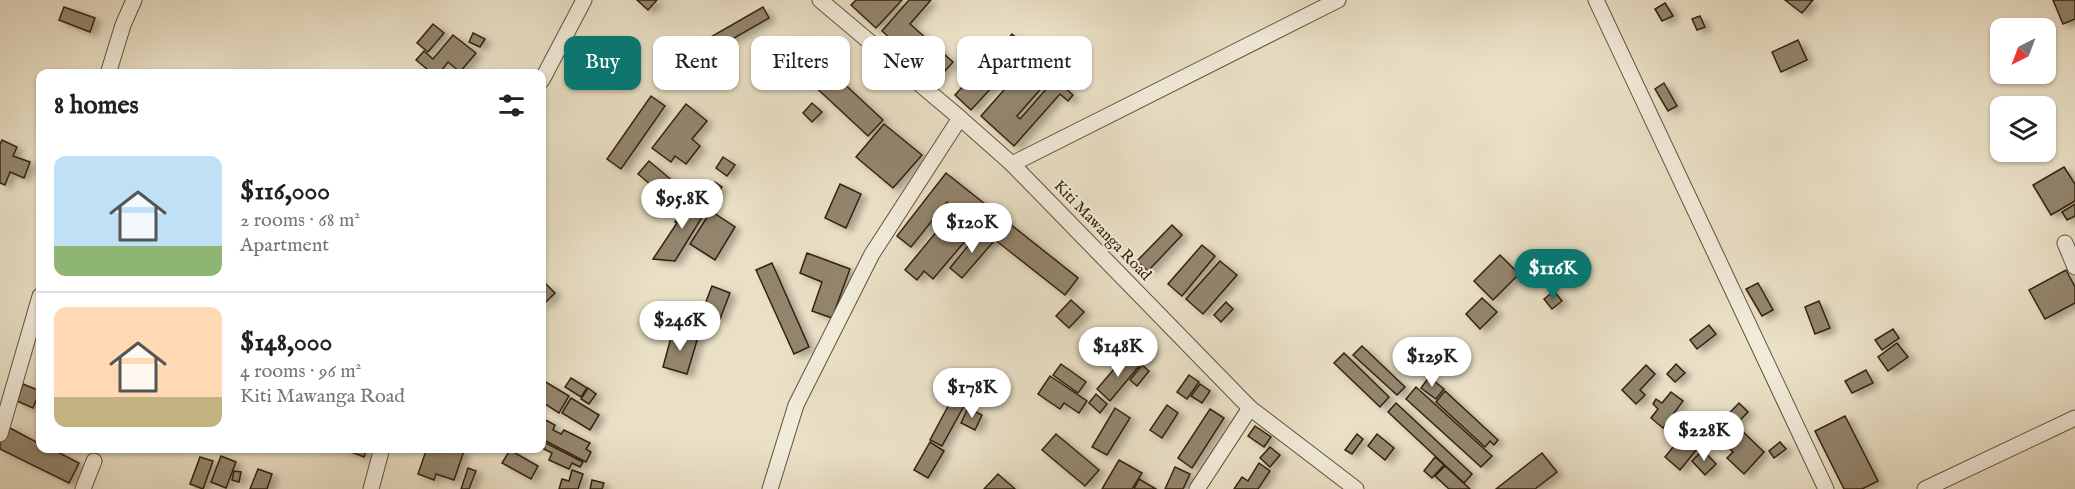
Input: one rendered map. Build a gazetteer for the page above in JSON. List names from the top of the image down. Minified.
{"streets":{"street":["Kiti Mawanga Road"]},"north":"bottom left","page":{"chip":["Buy","Rent","Filters","New","Apartment"],"heading":"8 homes","list":[{"name":"$116,000","note":"2 rooms · 68 m² · Apartment"},{"name":"$148,000","note":"4 rooms · 96 m² · Kiti Mawanga Road"}],"price":["$95.8K","$120K","$116K","$246K","$148K","$129K","$178K","$228K"]}}
